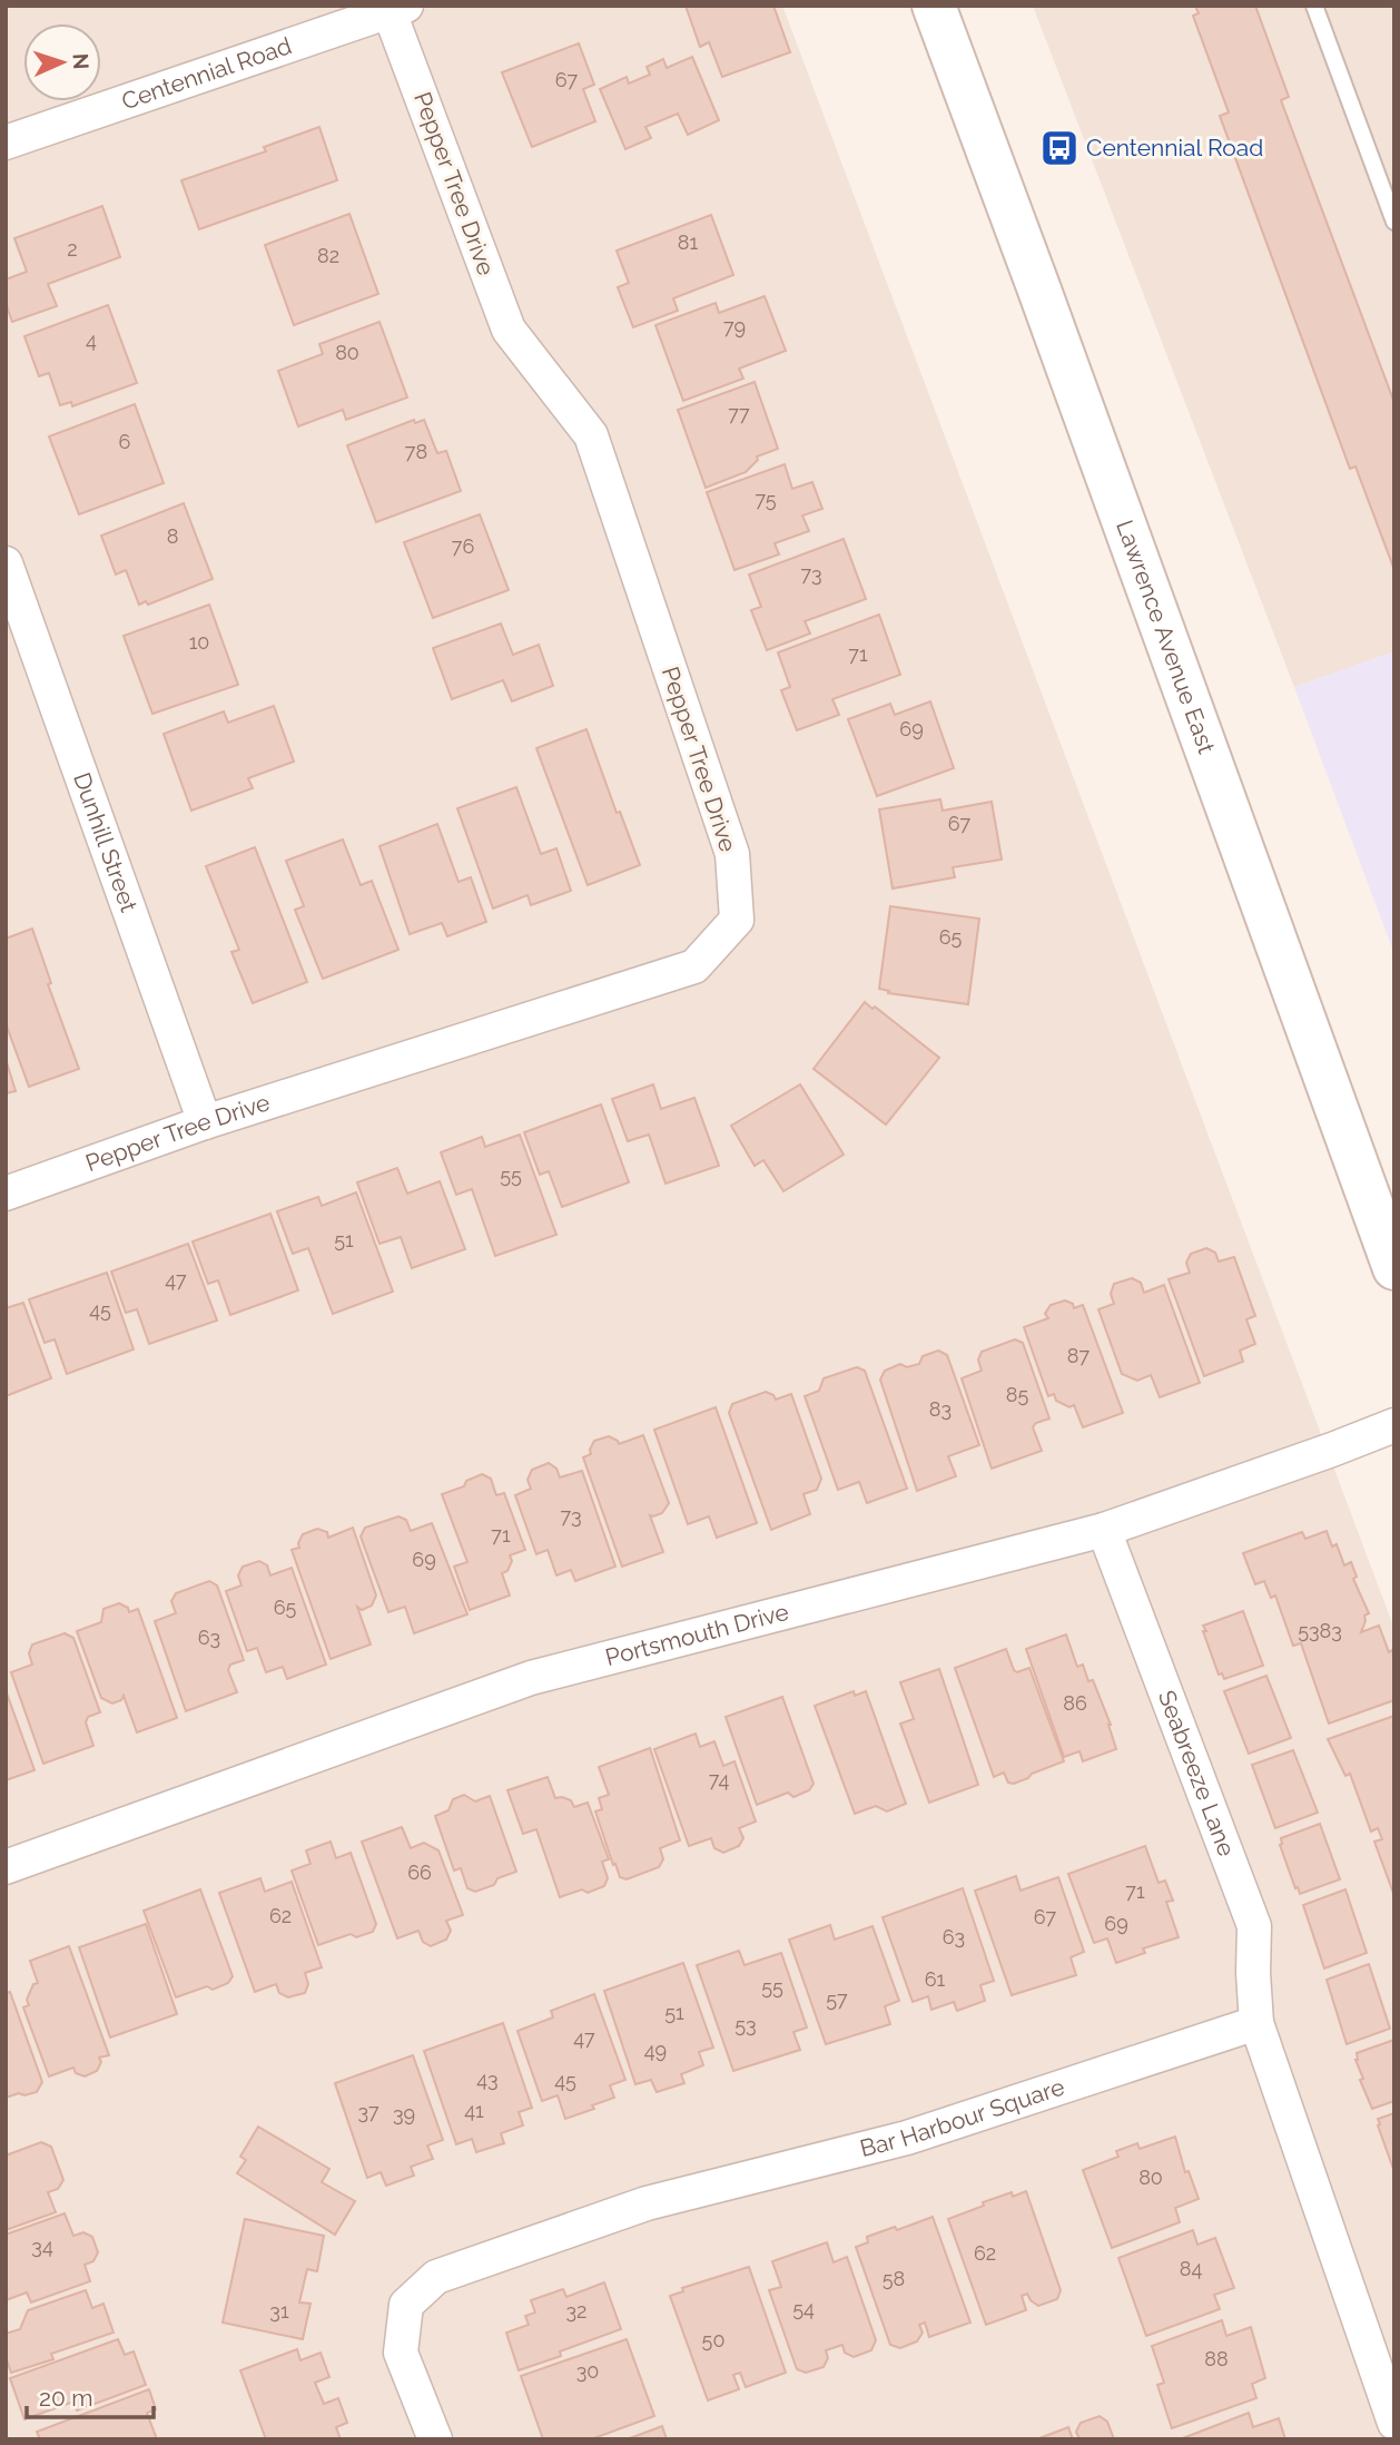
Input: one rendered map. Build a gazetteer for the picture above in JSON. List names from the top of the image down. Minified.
{"streets":{"main road":["Lawrence Avenue East"],"street":["Centennial Road","Pepper Tree Drive","Dunhill Street","Portsmouth Drive","Seabreeze Lane","Bar Harbour Square"]},"crossings":[["Centennial Road","Pepper Tree Drive"],["Pepper Tree Drive","Dunhill Street"],["Portsmouth Drive","Seabreeze Lane"],["Seabreeze Lane","Bar Harbour Square"]],"places":{"bus stop":["Centennial Road"]},"house_numbers":["67","81","2","82","79","4","80","77","6","78","75","8","76","73","10","71","69","67","65","55","51","47","45","87","85","83","73","71","69","65","5383","63","86","74","66","71","62","67","69","63","61","55","57","51","53","47","49","43","45","41","37","39","80","34","62","84","58","54","31","32","50","88","30"],"scale_bar":"20 m","north":"right"}
